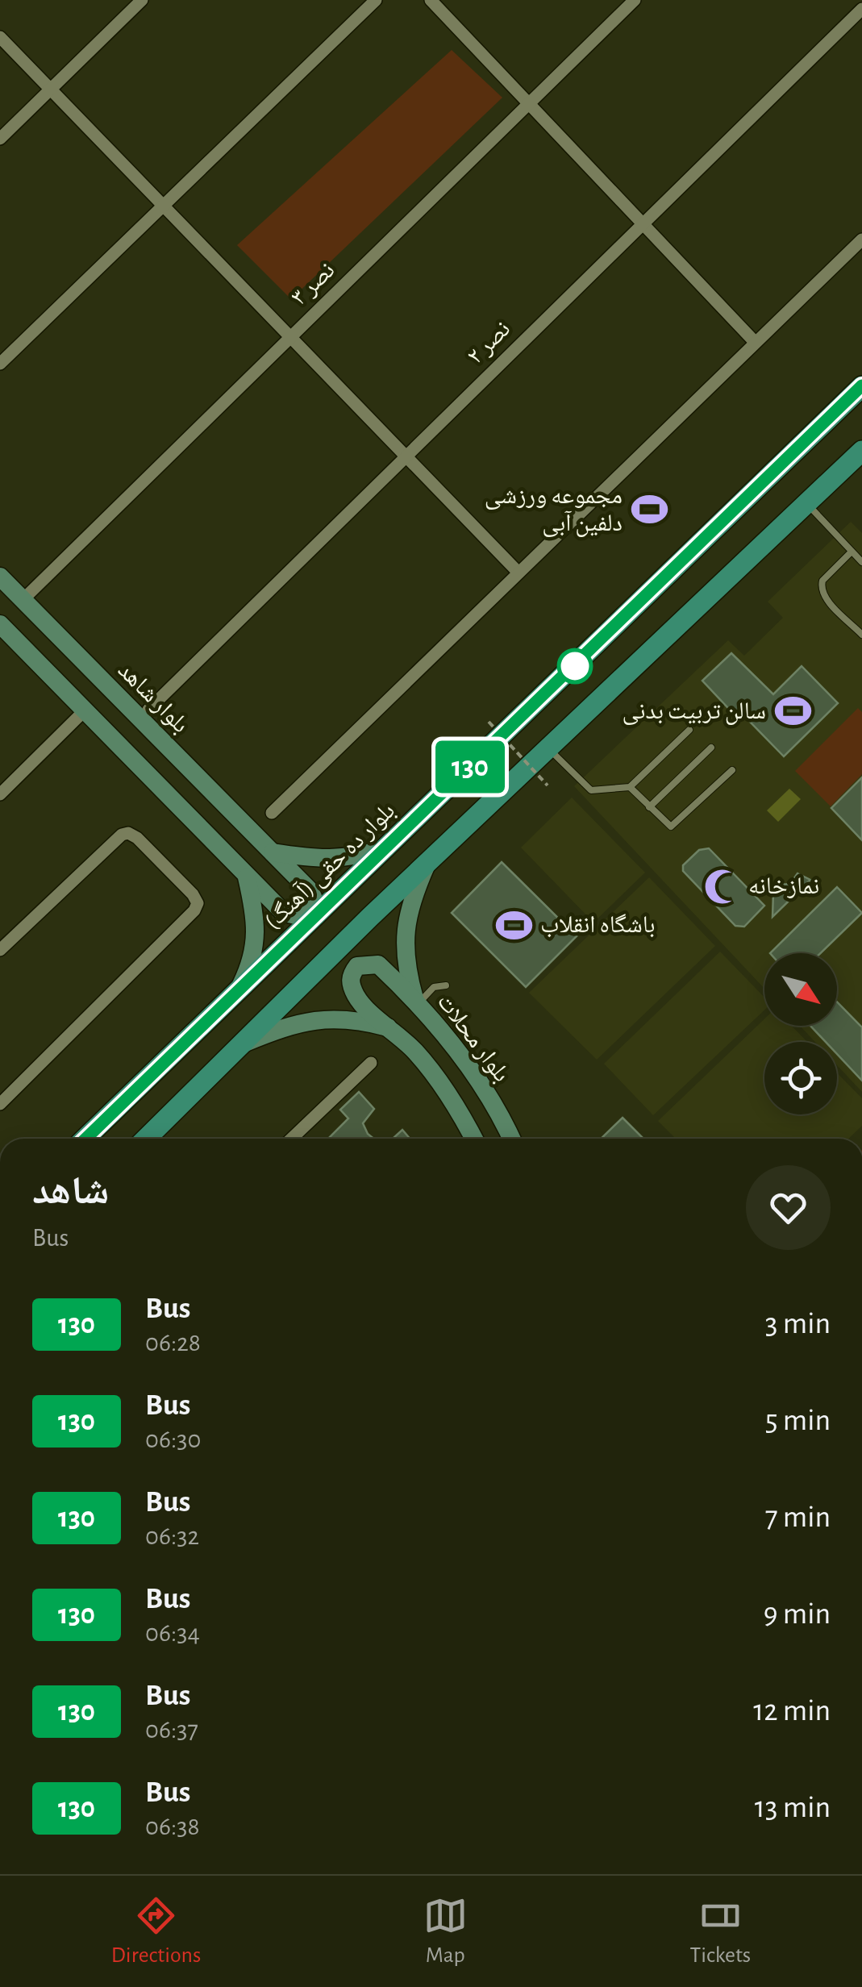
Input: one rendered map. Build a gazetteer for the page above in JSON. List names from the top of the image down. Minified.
{"streets":{"main road":["بلوار شاهد","بلوار ده حقی (آهنگ)","بلوار محلات"],"street":["نصر ۳","نصر ۲"]},"crossings":[["نصر ۳","بلوار شاهد"]],"places":{"sports":["مجموعه ورزشی دلفین آبی","سالن تربیت بدنی","باشگاه انقلاب"],"mosque":["نمازخانه"]},"lines":["bus line 130"],"north":"bottom right","page":{"on_map":"130","heading":["شاهد","Bus"],"list":[{"mark":"130","name":"Bus","note":"06:28","value":"3 min"},{"mark":"130","name":"Bus","note":"06:30","value":"5 min"},{"mark":"130","name":"Bus","note":"06:32","value":"7 min"},{"mark":"130","name":"Bus","note":"06:34","value":"9 min"},{"mark":"130","name":"Bus","note":"06:37","value":"12 min"},{"mark":"130","name":"Bus","note":"06:38","value":"13 min"}],"tabs":["Directions","Map","Tickets"]}}
